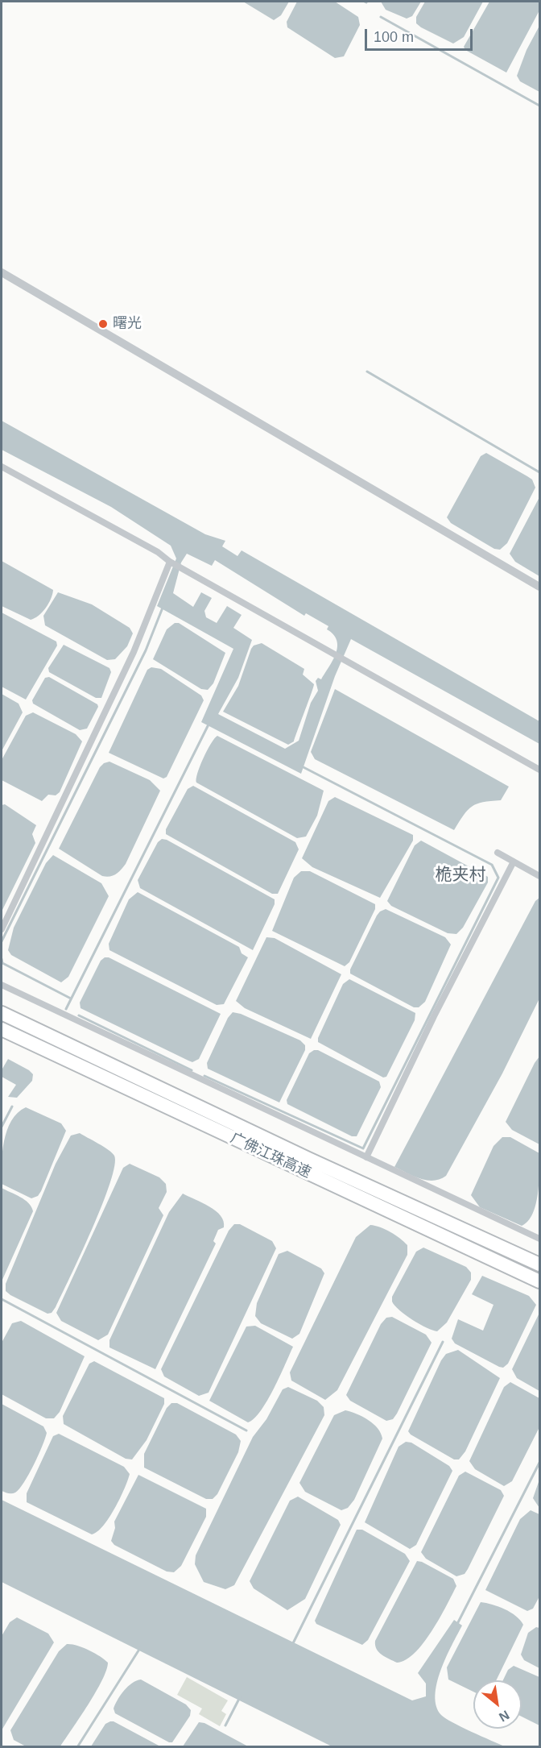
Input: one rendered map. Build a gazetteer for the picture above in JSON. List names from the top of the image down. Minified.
{"streets":{"highway":["广佛江珠高速"]},"districts":["桅夹村"],"places":["曙光"],"scale_bar":"100 m","north":"bottom right"}
